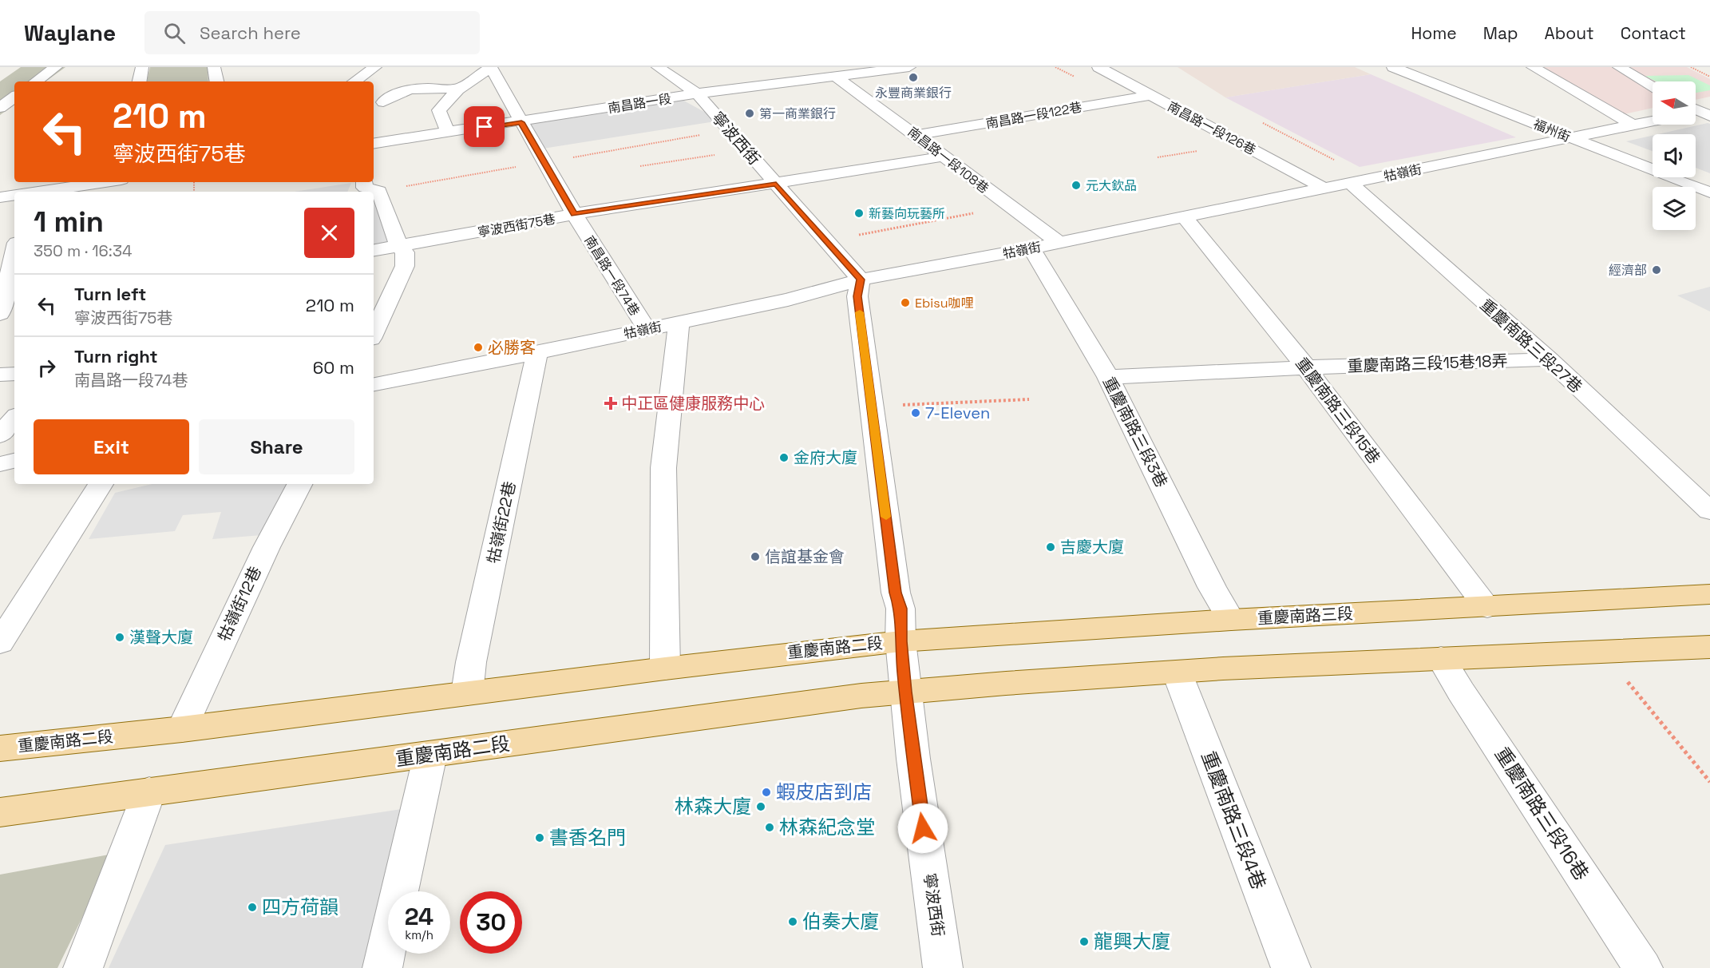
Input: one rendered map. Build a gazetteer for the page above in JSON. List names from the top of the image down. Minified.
{"streets":{"main road":["重慶南路三段","重慶南路二段"],"street":["南昌路一段","南昌路一段122巷","南昌路一段126巷","福州街","寧波西街","南昌路一段108巷","牯嶺街","寧波西街75巷","南昌路一段74巷","重慶南路三段27巷","重慶南路三段15巷18弄","重慶南路三段15巷","重慶南路三段3巷","牯嶺街22巷","牯嶺街12巷","重慶南路三段16巷","重慶南路三段4巷"]},"crossings":[["南昌路一段","寧波西街"],["南昌路一段","南昌路一段108巷"],["南昌路一段","南昌路一段74巷"],["南昌路一段122巷","南昌路一段126巷"],["南昌路一段122巷","南昌路一段108巷"],["南昌路一段126巷","牯嶺街"],["福州街","牯嶺街"],["寧波西街","牯嶺街"],["寧波西街","寧波西街75巷"],["寧波西街","重慶南路三段"],["寧波西街","重慶南路二段"],["南昌路一段108巷","牯嶺街"],["南昌路一段108巷","寧波西街75巷"],["牯嶺街","南昌路一段74巷"],["牯嶺街","重慶南路三段27巷"],["牯嶺街","重慶南路三段15巷"],["牯嶺街","重慶南路三段3巷"],["牯嶺街","牯嶺街22巷"],["寧波西街75巷","南昌路一段74巷"],["重慶南路三段27巷","重慶南路三段15巷18弄"],["重慶南路三段15巷18弄","重慶南路三段15巷"],["重慶南路三段15巷18弄","重慶南路三段3巷"],["重慶南路三段15巷","重慶南路三段"],["重慶南路三段3巷","重慶南路三段"],["牯嶺街22巷","重慶南路二段"],["牯嶺街12巷","重慶南路二段"],["重慶南路三段","重慶南路二段"]],"places":{"other":["永豐商業銀行","第一商業銀行","元大欽品","新藝向玩藝所","經濟部","Ebisu咖哩","必勝客","7-Eleven","金府大廈","吉慶大廈","信誼基金會","漢聲大廈","蝦皮店到店","林森大廈","林森紀念堂","書香名門","四方荷韻","伯奏大廈","龍興大廈"],"health":["中正區健康服務中心"]},"north":"left","page":{"header":"Waylane","search":"Search here","nav":["Home","Map","About","Contact"],"turn":["210 m","寧波西街75巷"],"heading":["1 min","350 m · 16:34"],"list":[{"name":"Turn left","note":"寧波西街75巷","value":"210 m"},{"name":"Turn right","note":"南昌路一段74巷","value":"60 m"}],"buttons":["Exit","Share"],"speed":"24 km/h","limit":"30"}}
